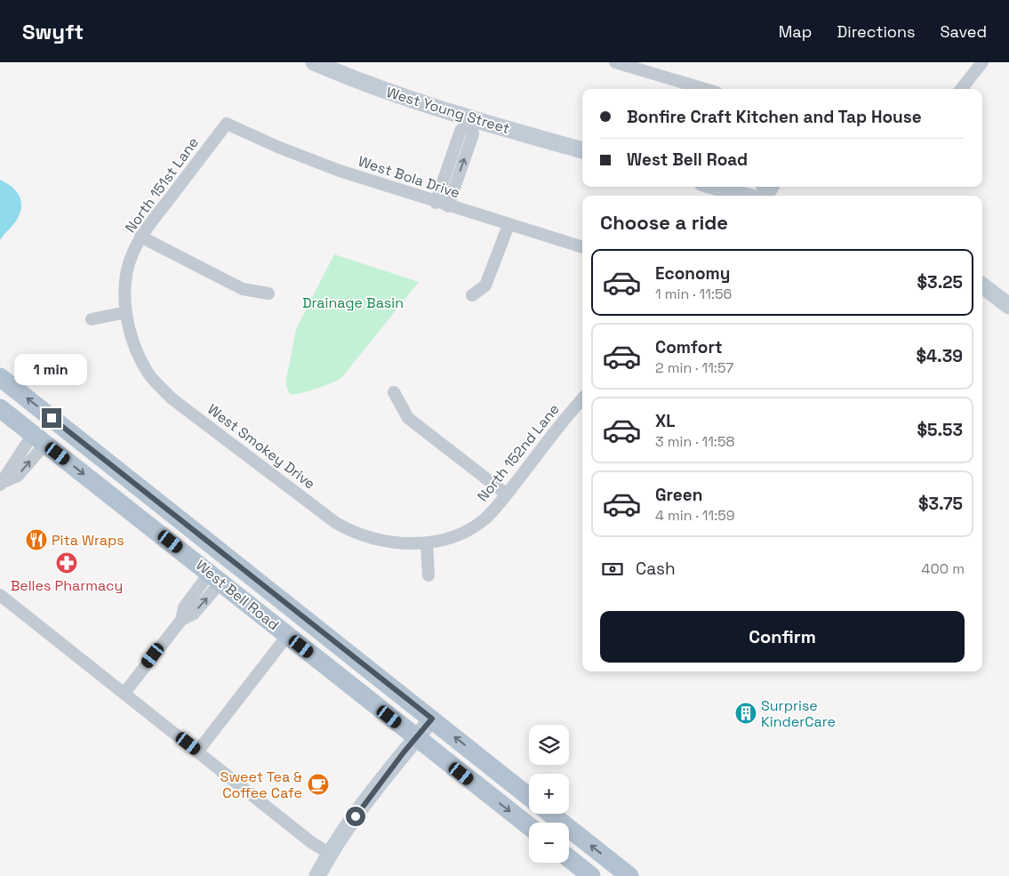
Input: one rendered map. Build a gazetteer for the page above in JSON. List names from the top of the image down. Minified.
{"streets":{"main road":["West Bell Road"],"street":["West Young Street","West Bola Drive","North 151st Lane","West Smokey Drive","North 152nd Lane"]},"crossings":[["West Bola Drive","North 151st Lane"],["North 151st Lane","West Smokey Drive"],["West Smokey Drive","North 152nd Lane"]],"parks":["Drainage Basin"],"places":{"restaurant":["Pita Wraps"],"pharmacy":["Belles Pharmacy"],"building":["Surprise KinderCare"],"cafe":["Sweet Tea & Coffee Cafe"]},"page":{"header":"Swyft","nav":["Map","Directions","Saved"],"banner":["Bonfire Craft Kitchen and Tap House","West Bell Road"],"heading":"Choose a ride","list":[{"name":"Economy","note":"1 min · 11:56","value":"$3.25"},{"name":"Comfort","note":"2 min · 11:57","value":"$4.39"},{"name":"XL","note":"3 min · 11:58","value":"$5.53"},{"name":"Green","note":"4 min · 11:59","value":"$3.75"}],"bubble":"1 min","pay":["Cash","400 m"],"buttons":"Confirm","map_buttons":["+","−"]}}
